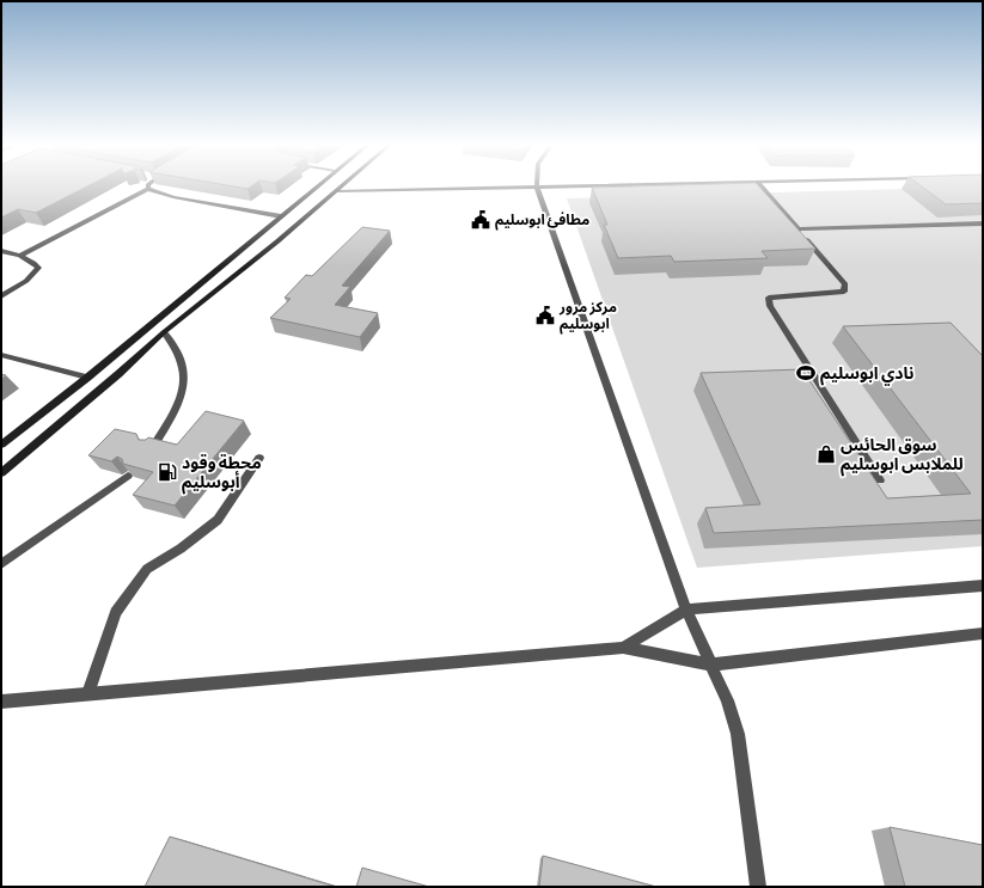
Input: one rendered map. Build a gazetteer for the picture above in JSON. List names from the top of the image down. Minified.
{"places":{"public building":["مطافئ ابوسليم","مركز مرور ابوسليم"],"sports":["نادي ابوسليم"],"shop":["سوق الحائس للملابس ابوسليم"],"fuel station":["محطة وقود أبوسليم"]}}
